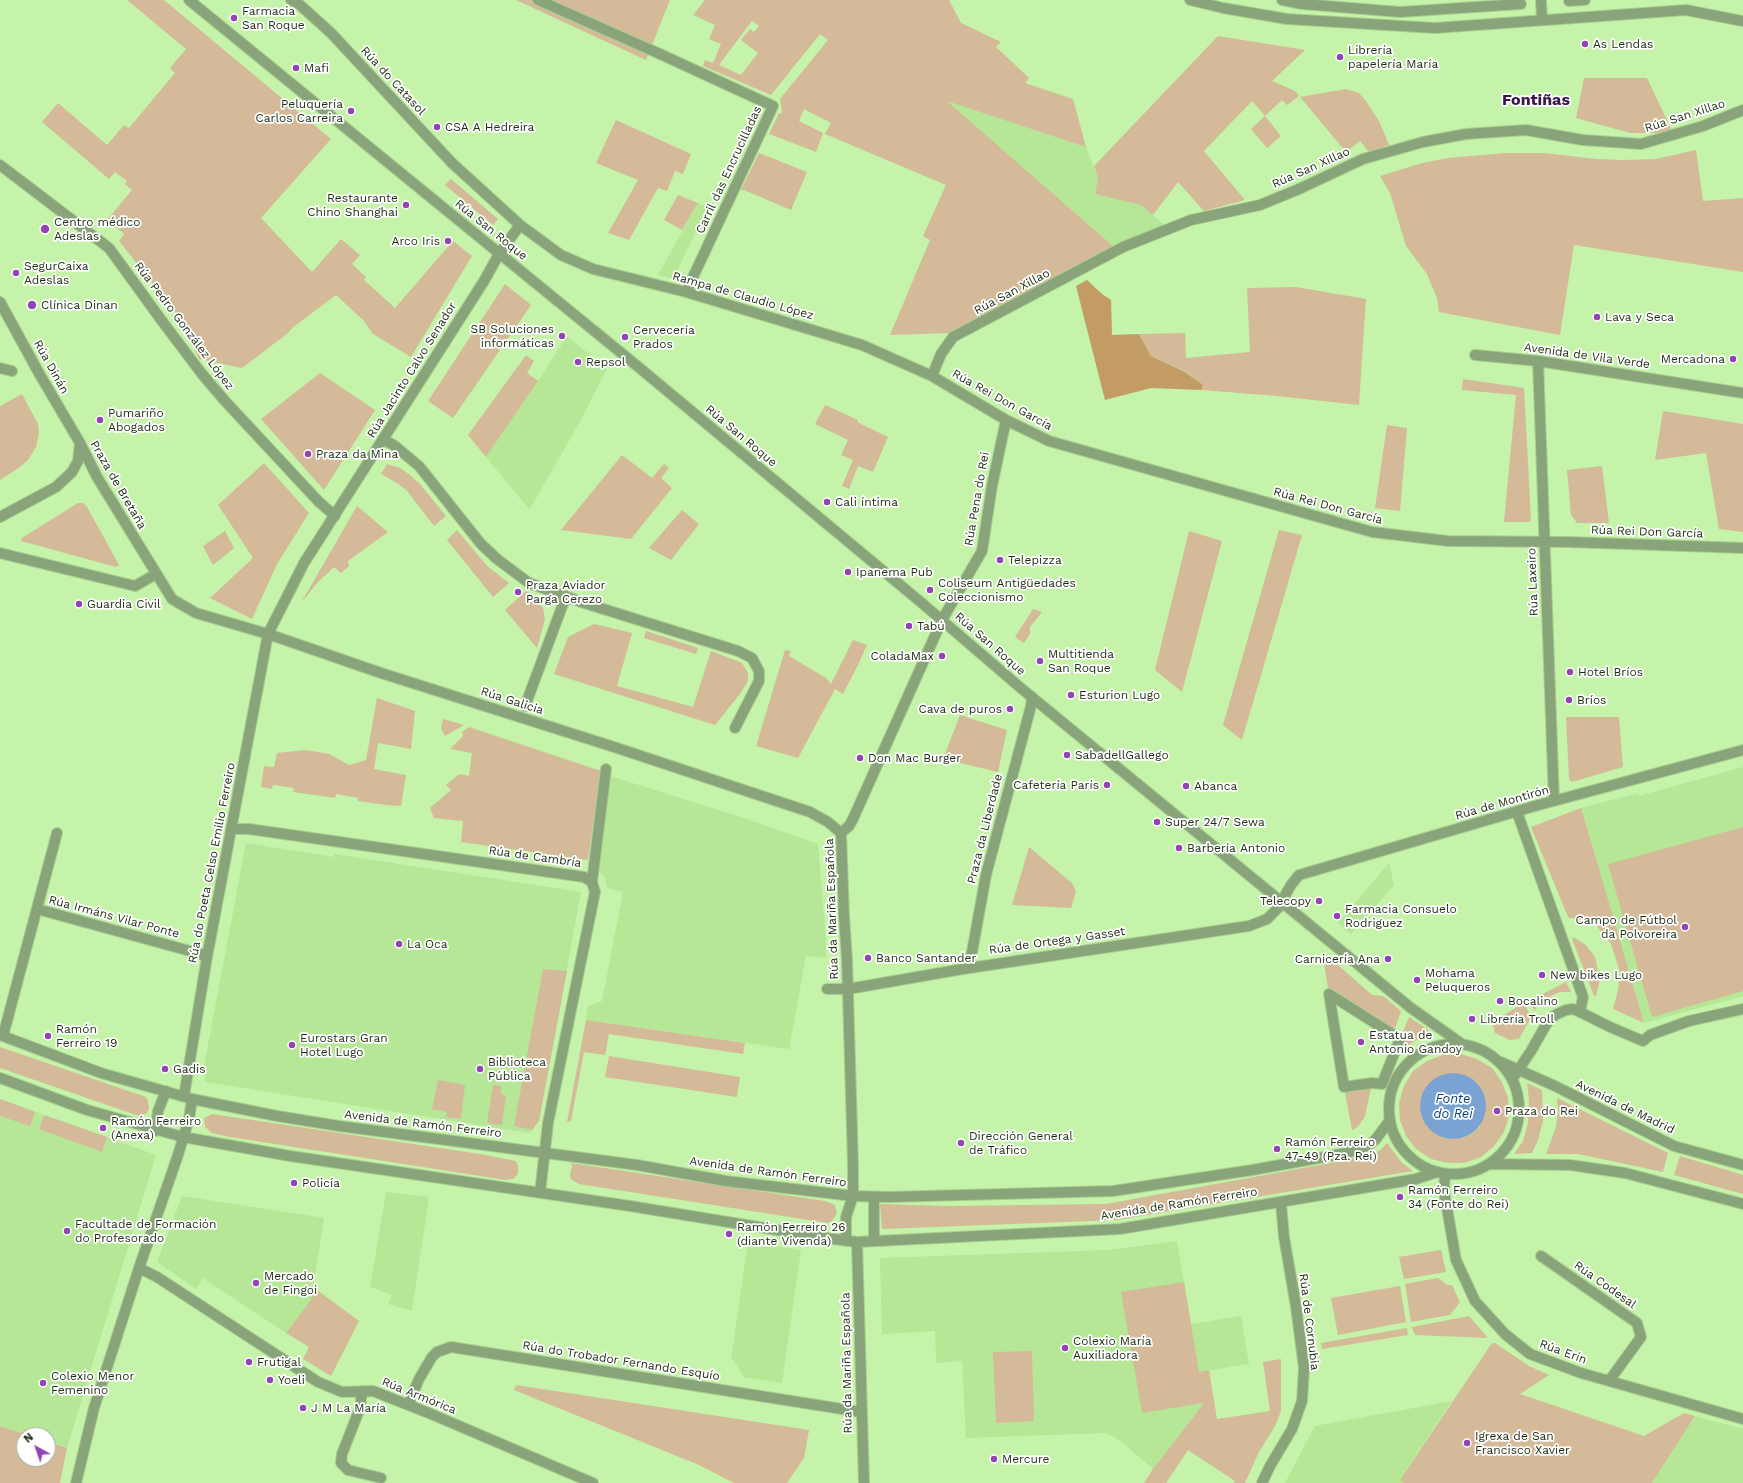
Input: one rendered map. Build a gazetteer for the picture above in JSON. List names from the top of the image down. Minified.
{"streets":{"street":["Rúa do Catasol","Rúa San Xillao","Carril das Encrucilladas","Rúa San Roque","Rampa de Claudio López","Rúa Pedro González López","Avenida de Vila Verde","Rúa Dinán","Rúa Jacinto Calvo Senador","Rúa Rei Don García","Praza de Bretaña","Rúa Pena do Rei","Rúa Laxeiro","Rúa Galicia","Rúa de Montirón","Praza da Liberdade","Rúa de Cambría","Rúa do Poeta Celso Emilio Ferreiro","Rúa da Mariña Española","Rúa Irmáns Vilar Ponte","Rúa de Ortega y Gasset","Avenida de Madrid","Avenida de Ramón Ferreiro","Rúa Codesal","Rúa de Cornubia","Rúa Erín","Rúa do Trobador Fernando Esquío","Rúa Armórica"]},"crossings":[["Rúa do Catasol","Rampa de Claudio López"],["Rúa do Catasol","Rúa Jacinto Calvo Senador"],["Rúa San Xillao","Rampa de Claudio López"],["Rúa San Xillao","Rúa Rei Don García"],["Carril das Encrucilladas","Rampa de Claudio López"],["Rúa San Roque","Rúa Jacinto Calvo Senador"],["Rúa San Roque","Rúa Pena do Rei"],["Rúa San Roque","Rúa de Montirón"],["Rúa San Roque","Praza da Liberdade"],["Rúa San Roque","Rúa da Mariña Española"],["Rúa San Roque","Rúa de Ortega y Gasset"],["Rampa de Claudio López","Rúa Rei Don García"],["Rúa Pedro González López","Rúa Jacinto Calvo Senador"],["Avenida de Vila Verde","Rúa Laxeiro"],["Rúa Dinán","Praza de Bretaña"],["Rúa Jacinto Calvo Senador","Rúa Galicia"],["Rúa Jacinto Calvo Senador","Rúa do Poeta Celso Emilio Ferreiro"],["Rúa Rei Don García","Rúa Pena do Rei"],["Rúa Rei Don García","Rúa Laxeiro"],["Praza de Bretaña","Rúa Galicia"],["Rúa Pena do Rei","Rúa da Mariña Española"],["Rúa Laxeiro","Rúa de Montirón"],["Rúa Galicia","Rúa do Poeta Celso Emilio Ferreiro"],["Rúa Galicia","Rúa da Mariña Española"],["Rúa de Montirón","Rúa de Ortega y Gasset"],["Praza da Liberdade","Rúa de Ortega y Gasset"],["Rúa de Cambría","Rúa do Poeta Celso Emilio Ferreiro"],["Rúa de Cambría","Avenida de Ramón Ferreiro"],["Rúa do Poeta Celso Emilio Ferreiro","Rúa Irmáns Vilar Ponte"],["Rúa do Poeta Celso Emilio Ferreiro","Avenida de Ramón Ferreiro"],["Rúa do Poeta Celso Emilio Ferreiro","Rúa Armórica"],["Rúa da Mariña Española","Rúa de Ortega y Gasset"],["Rúa da Mariña Española","Avenida de Ramón Ferreiro"],["Rúa da Mariña Española","Rúa do Trobador Fernando Esquío"],["Avenida de Madrid","Avenida de Ramón Ferreiro"],["Avenida de Madrid","Rúa Erín"],["Avenida de Ramón Ferreiro","Rúa de Cornubia"],["Avenida de Ramón Ferreiro","Rúa Erín"],["Rúa Codesal","Rúa Erín"],["Rúa do Trobador Fernando Esquío","Rúa Armórica"]],"districts":["Fontiñas"],"water":["Fonte do Rei"],"places":["Farmacia San Roque","As Lendas","Librería papelería María","Mafi","Peluquería Carlos Carreira","CSA A Hedreira","Restaurante Chino Shanghai","Centro médico Adeslas","Arco Iris","SegurCaixa Adeslas","Clínica Dinan","Lava y Seca","SB Soluciones informáticas","Cervecería Prados","Mercadona","Repsol","Pumariño Abogados","Praza da Mina","Cali íntima","Telepizza","Ipanema Pub","Coliseum Antigüedades Coleccionismo","Praza Aviador Parga Cerezo","Guardia Civil","Tabú","ColadaMax","Multitienda San Roque","Hotel Bríos","Esturion Lugo","Bríos","Cava de puros","SabadellGallego","Don Mac Burger","Cafetería París","Abanca","Super 24/7 Sewa","Barbería Antonio","Telecopy","Farmacia Consuelo Rodriguez","Campo de Fútbol da Polvoreira","La Oca","Banco Santander","Carnicería Ana","New bikes Lugo","Mohama Peluqueros","Bocalino","Librería Troll","Ramón Ferreiro 19","Estatua de Antonio Gandoy","Eurostars Gran Hotel Lugo","Gadis","Biblioteca Pública","Praza do Rei","Ramón Ferreiro (Anexa)","Dirección General de Tráfico","Ramón Ferreiro 47-49 (Pza. Rei)","Policía","Ramón Ferreiro 34 (Fonte do Rei)","Facultade de Formación do Profesorado","Ramón Ferreiro 26 (diante Vivenda)","Mercado de Fingoi","Colexio María Auxiliadora","Frutigal","Yoeli","Colexio Menor Femenino","J M La María","Igrexa de San Francisco Xavier","Mercure"],"north":"top left"}
